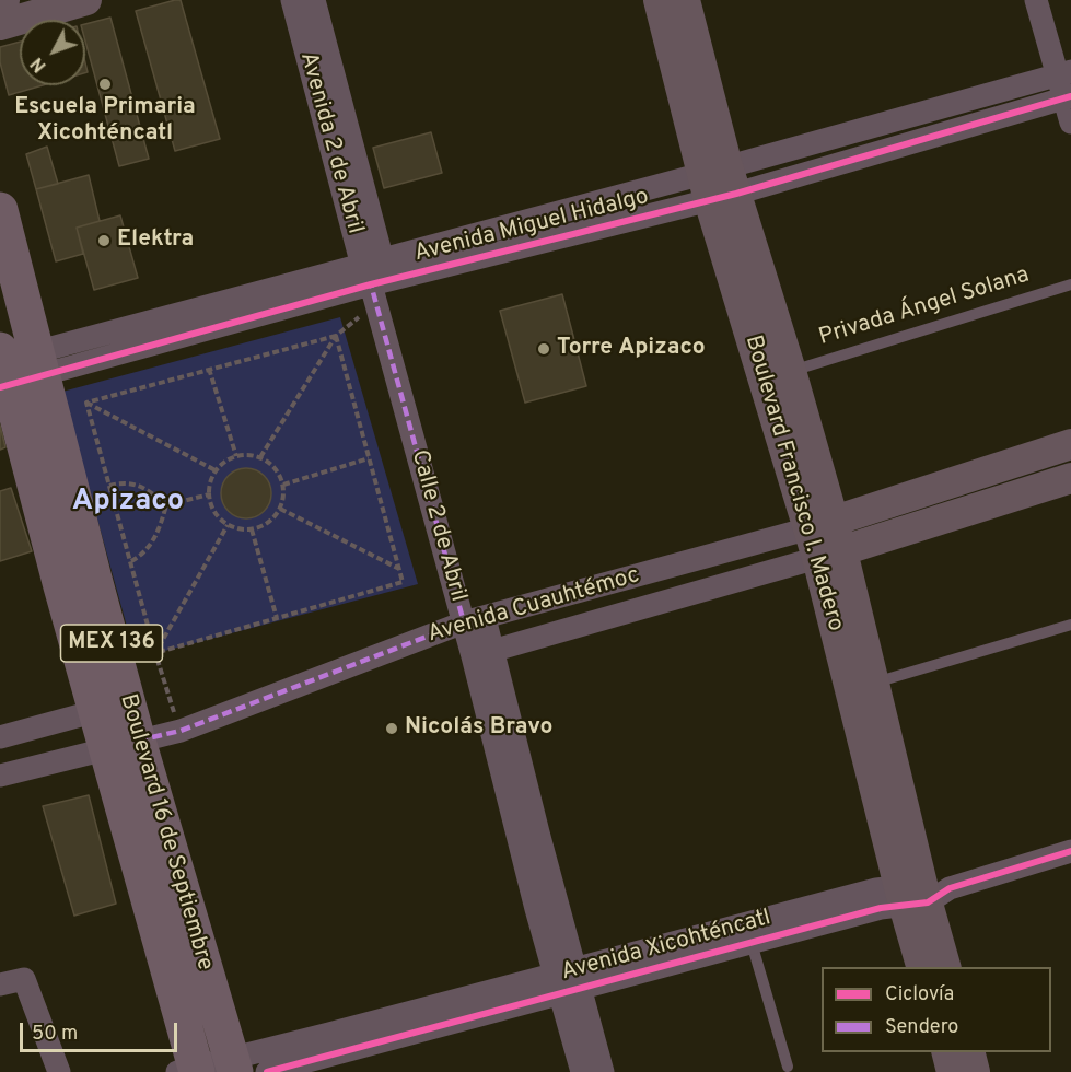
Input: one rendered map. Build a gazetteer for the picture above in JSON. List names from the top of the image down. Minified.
{"streets":{"main road":["Boulevard Francisco I. Madero","Avenida Cuauhtémoc","MEX 136","Boulevard 16 de Septiembre"],"street":["Avenida 2 de Abril","Avenida Miguel Hidalgo","Calle 2 de Abril","Avenida Xicohténcatl"],"lane":["Privada Ángel Solana"]},"crossings":[["Avenida 2 de Abril","Avenida Miguel Hidalgo"],["Avenida 2 de Abril","Calle 2 de Abril"],["Avenida Miguel Hidalgo","Boulevard Francisco I. Madero"],["Avenida Miguel Hidalgo","Calle 2 de Abril"],["Avenida Miguel Hidalgo","Boulevard 16 de Septiembre"],["Privada Ángel Solana","Boulevard Francisco I. Madero"],["Boulevard Francisco I. Madero","Avenida Cuauhtémoc"],["Boulevard Francisco I. Madero","Avenida Xicohténcatl"],["Calle 2 de Abril","Avenida Cuauhtémoc"],["Calle 2 de Abril","Avenida Xicohténcatl"],["Avenida Cuauhtémoc","Boulevard 16 de Septiembre"],["Boulevard 16 de Septiembre","Avenida Xicohténcatl"]],"districts":["Apizaco"],"places":["Escuela Primaria Xicohténcatl","Elektra","Torre Apizaco","Nicolás Bravo"],"legend":["Ciclovía","Sendero"],"scale_bar":"50 m","north":"bottom left"}
